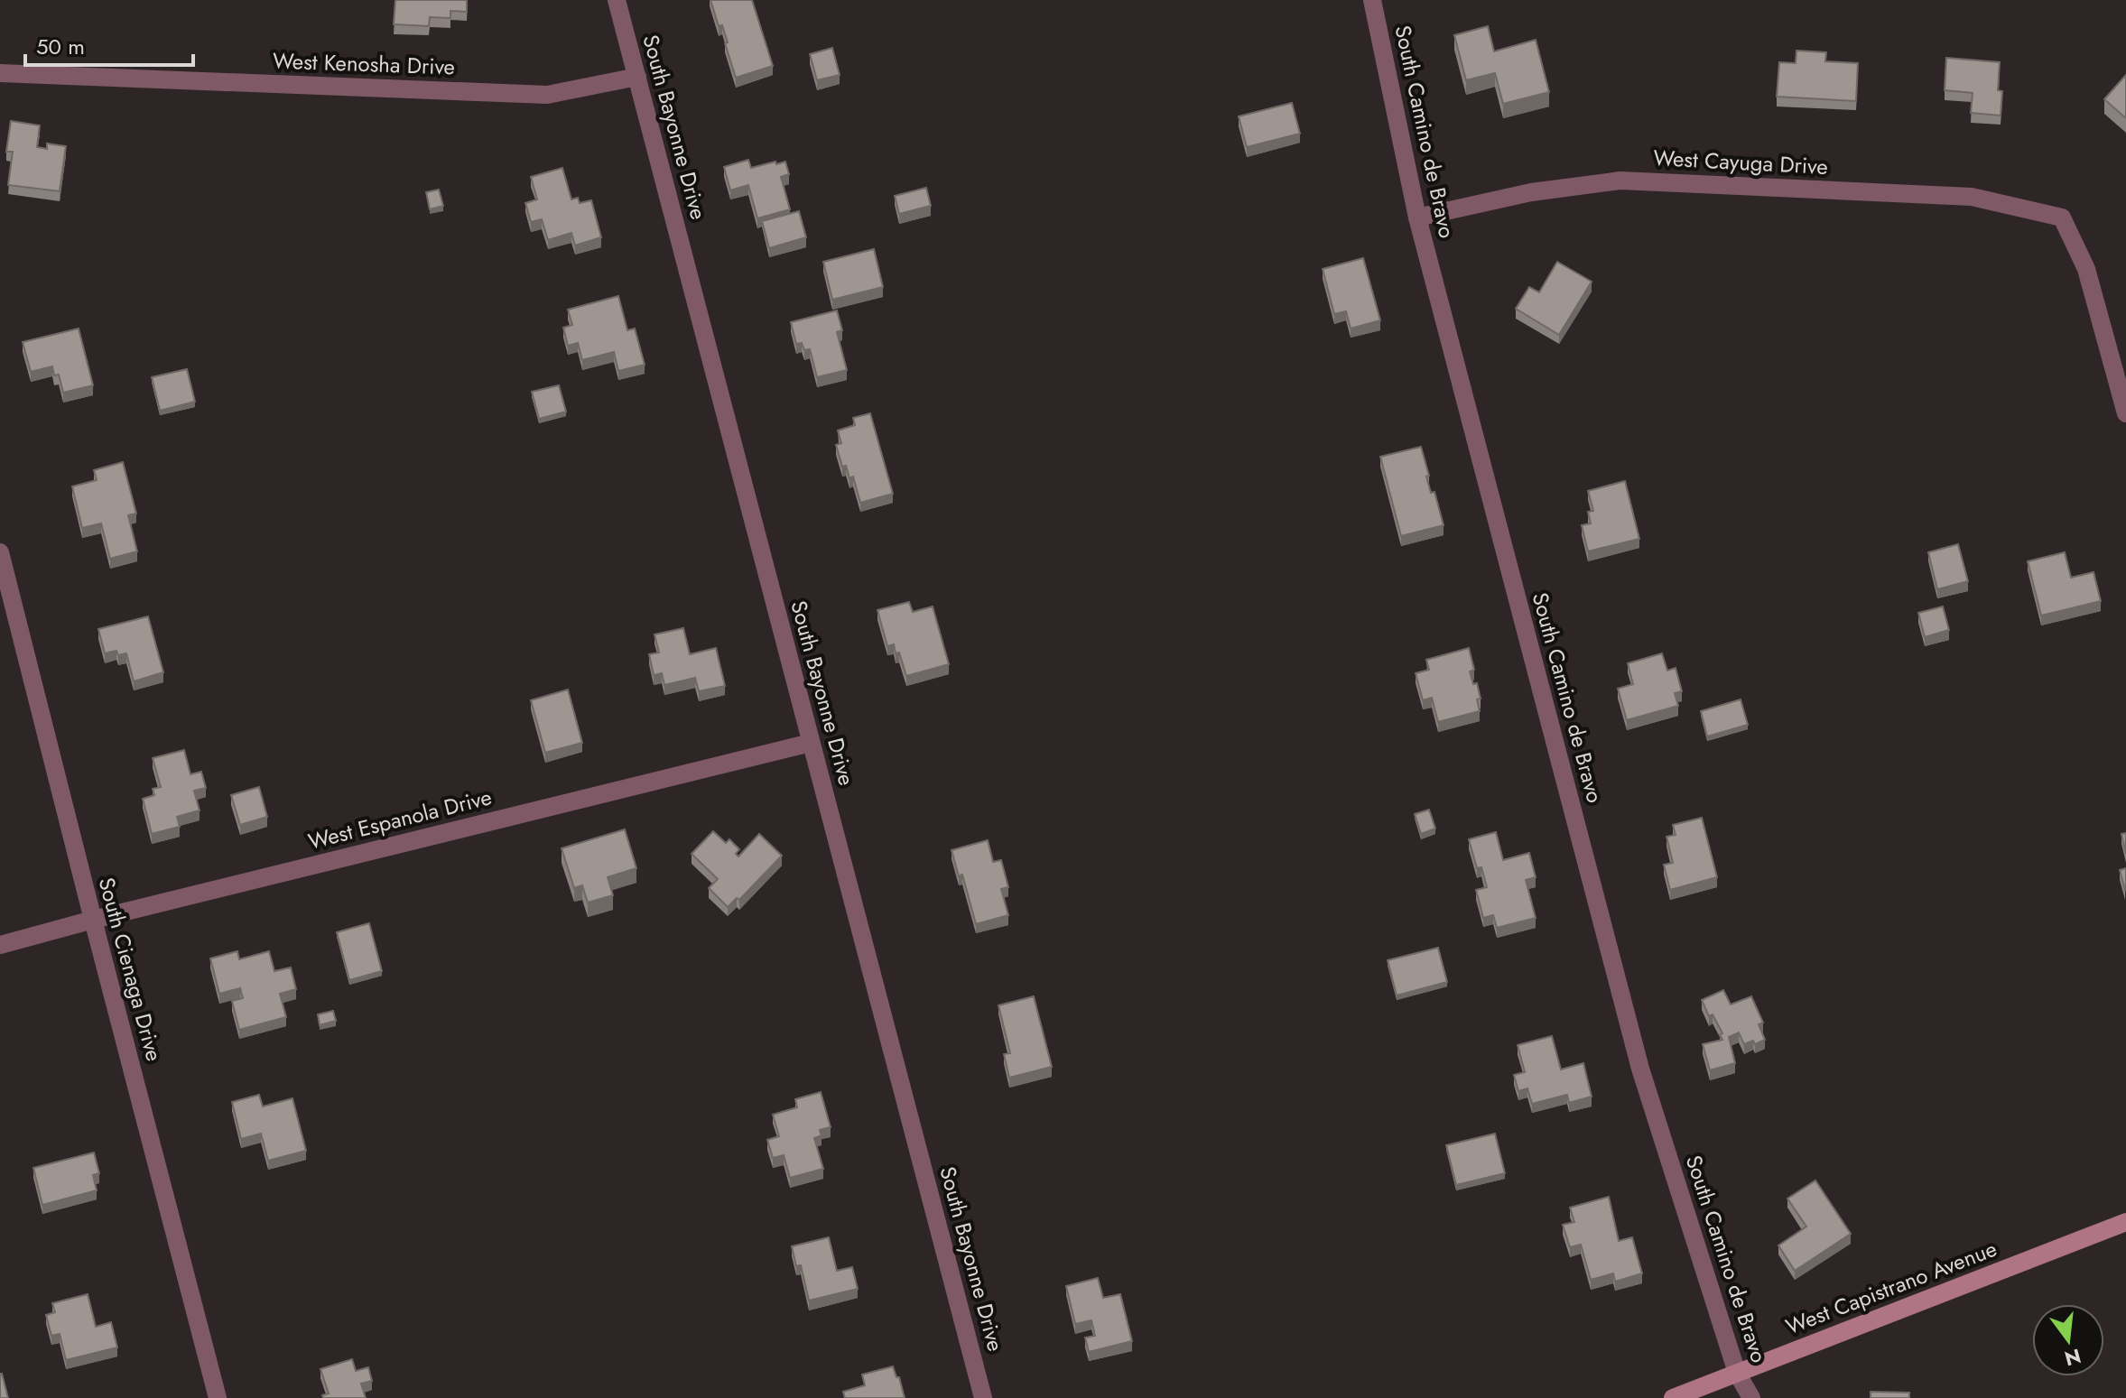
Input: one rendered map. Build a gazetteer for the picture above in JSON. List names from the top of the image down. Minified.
{"streets":{"street":["West Kenosha Drive","South Bayonne Drive","South Camino de Bravo","West Cayuga Drive","West Espanola Drive","South Cienaga Drive","West Capistrano Avenue"]},"crossings":[["West Kenosha Drive","South Bayonne Drive"],["South Bayonne Drive","West Espanola Drive"],["South Camino de Bravo","West Cayuga Drive"],["South Camino de Bravo","West Capistrano Avenue"],["West Espanola Drive","South Cienaga Drive"]],"scale_bar":"50 m","north":"bottom"}
